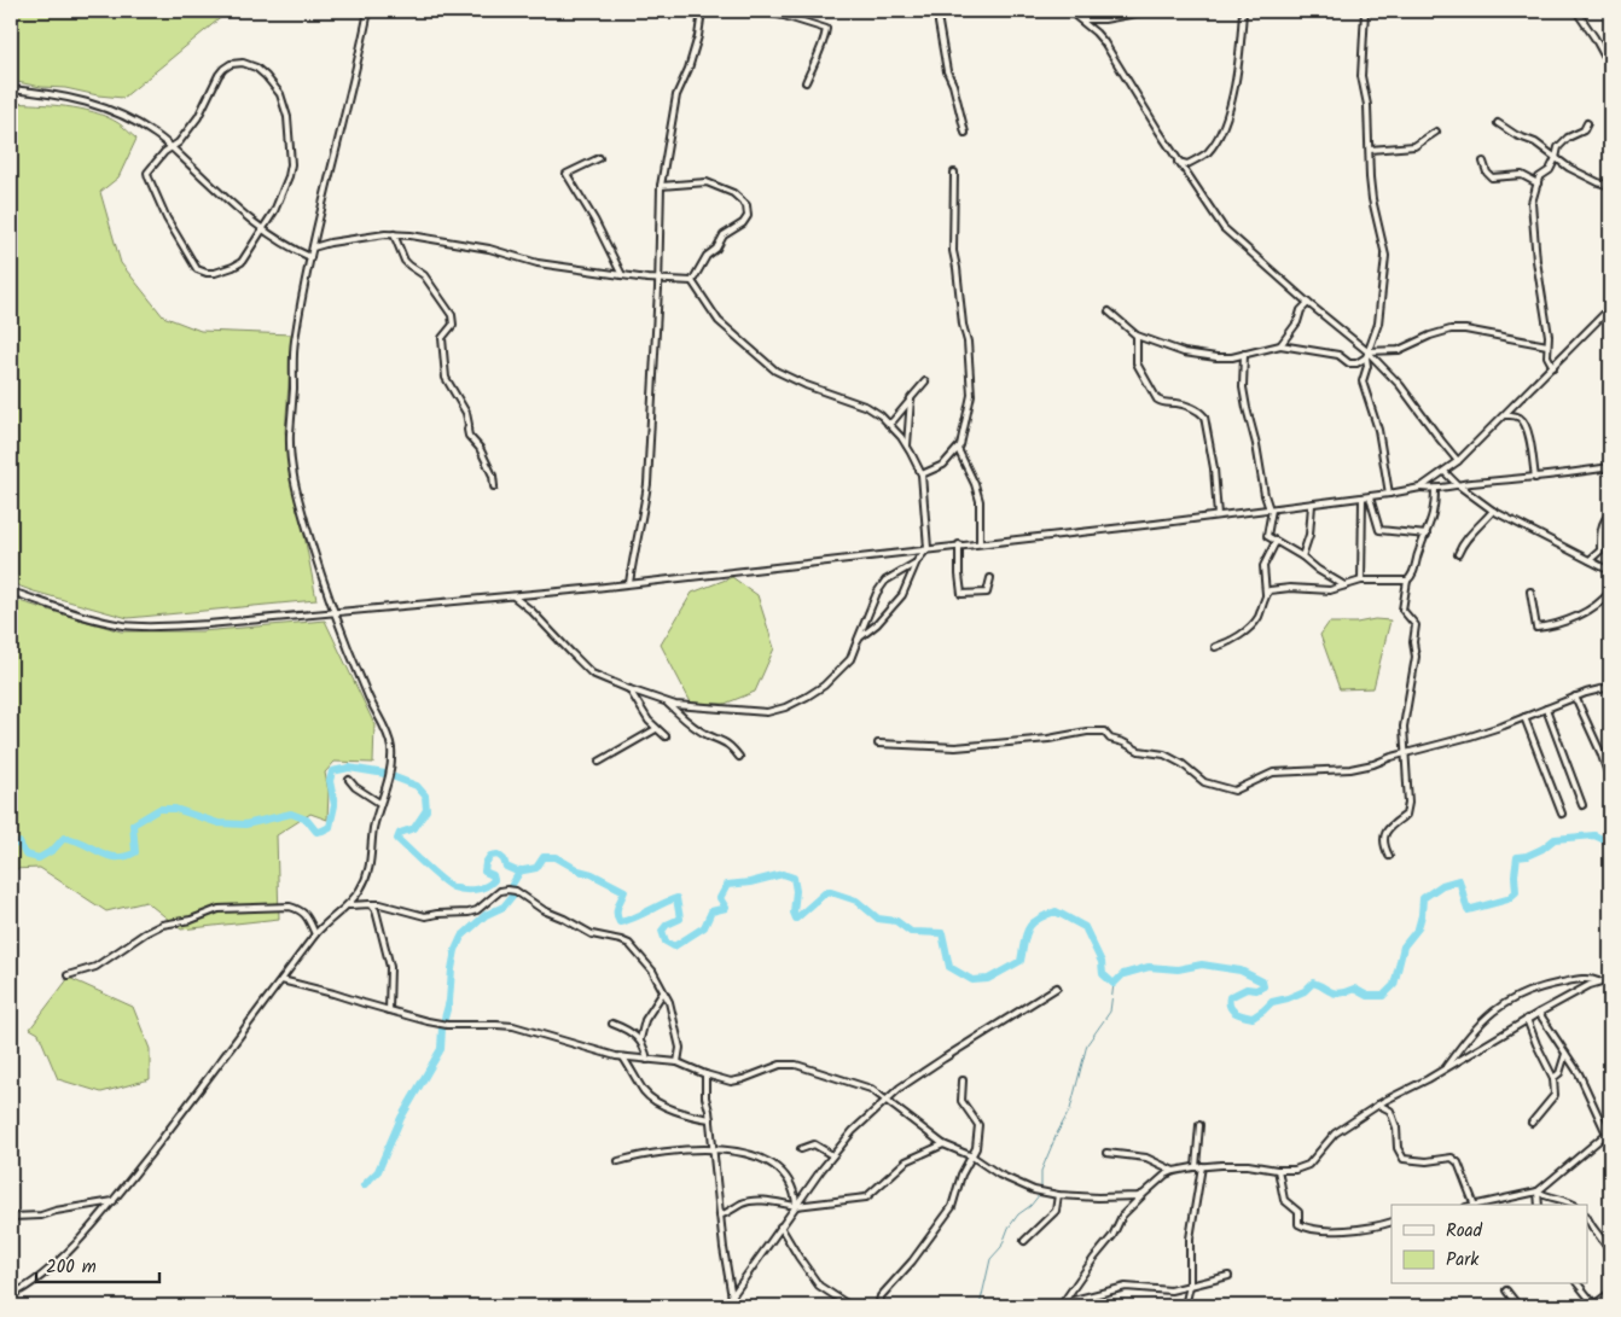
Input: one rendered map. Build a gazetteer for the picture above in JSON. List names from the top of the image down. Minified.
{"legend":["Road","Park"],"scale_bar":"200 m"}
